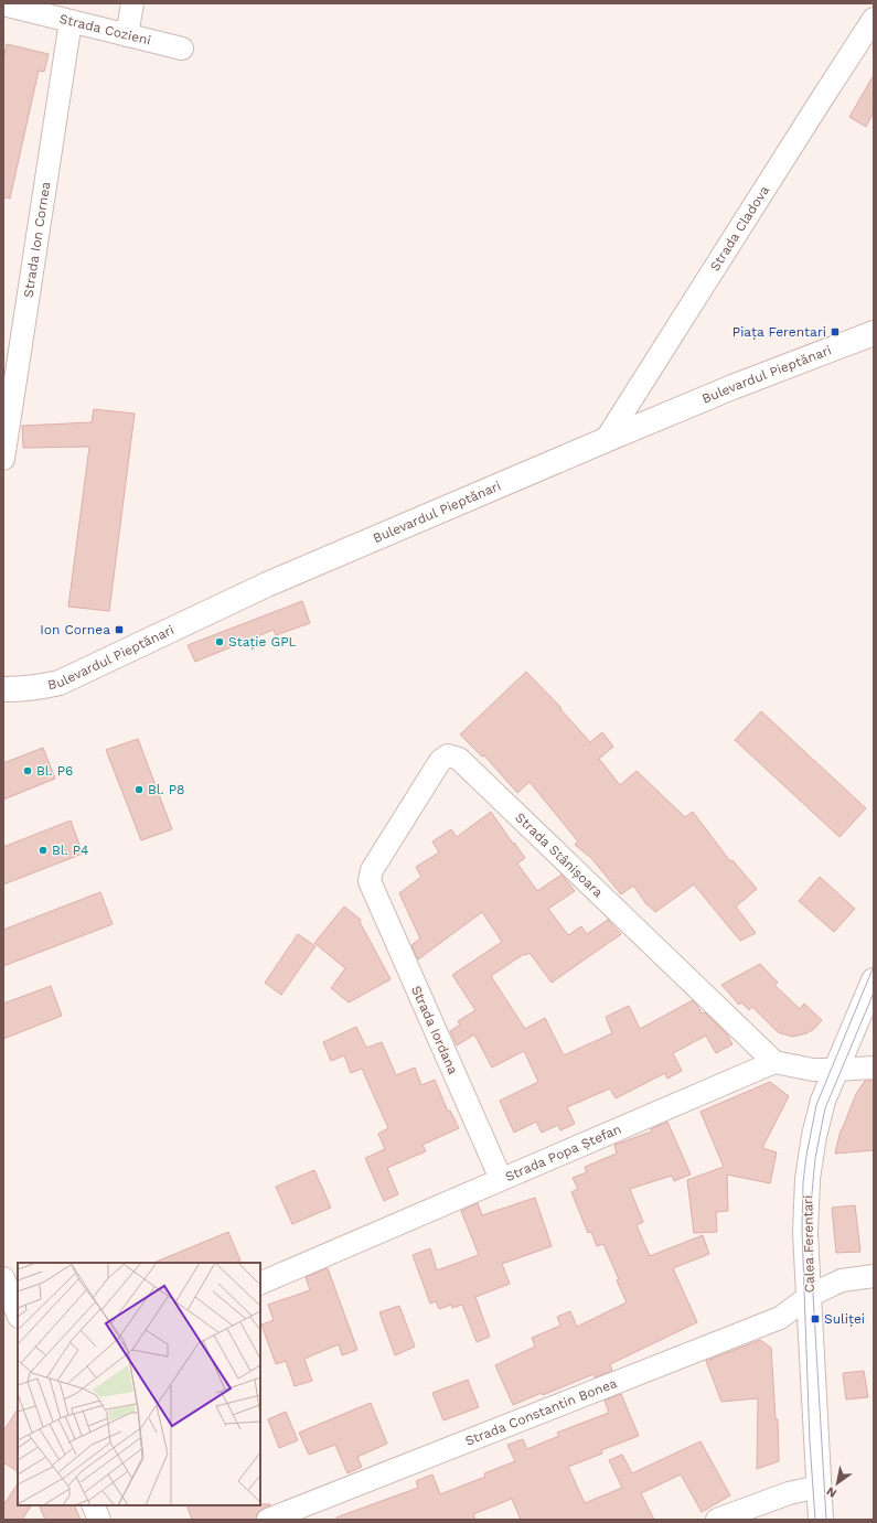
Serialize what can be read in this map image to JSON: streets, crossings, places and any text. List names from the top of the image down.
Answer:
{
  "streets": {
    "main road": ["Bulevardul Pieptănari", "Calea Ferentari"],
    "street": [
      "Strada Cozieni",
      "Strada Cladova",
      "Strada Ion Cornea",
      "Strada Stânișoara",
      "Strada Iordana",
      "Strada Popa Ștefan",
      "Strada Constantin Bonea"
    ]
  },
  "crossings": [
    ["Strada Cozieni", "Strada Ion Cornea"],
    ["Strada Cladova", "Bulevardul Pieptănari"],
    ["Strada Stânișoara", "Strada Iordana"],
    ["Strada Stânișoara", "Strada Popa Ștefan"],
    ["Strada Iordana", "Strada Popa Ștefan"],
    ["Calea Ferentari", "Strada Constantin Bonea"]
  ],
  "places": {
    "transit": ["Piața Ferentari", "Ion Cornea", "Suliței"],
    "other": [
      "Stație GPL",
      "Bl. P6",
      "Bl. P8",
      "Bl. P4"
    ]
  },
  "north": "bottom left"
}
